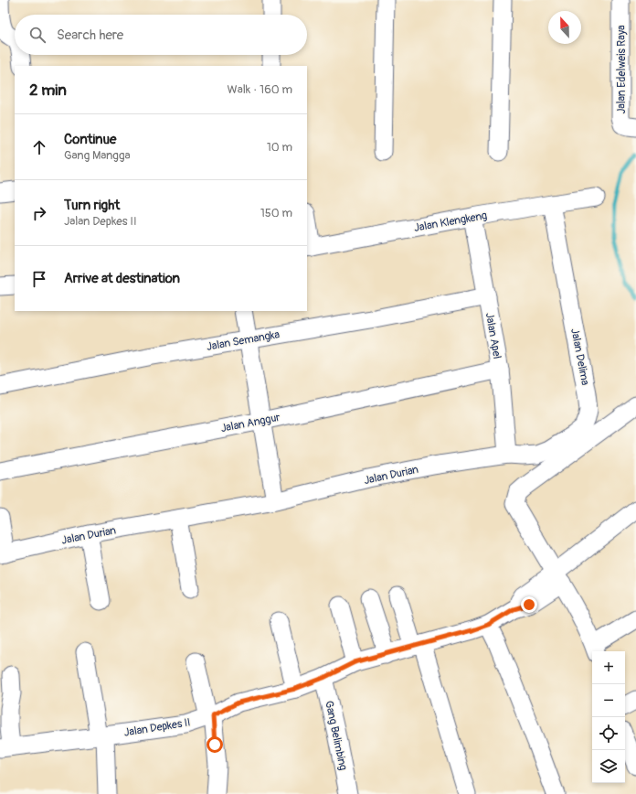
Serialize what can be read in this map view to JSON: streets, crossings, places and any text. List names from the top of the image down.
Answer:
{
  "streets": {
    "street": [
      "Jalan Edelweis Raya",
      "Jalan Klengkeng",
      "Jalan Apel",
      "Jalan Semangka",
      "Jalan Delima",
      "Jalan Anggur",
      "Jalan Durian",
      "Jalan Depkes II",
      "Gang Belimbing"
    ]
  },
  "crossings": [
    ["Jalan Klengkeng", "Jalan Apel"],
    ["Jalan Klengkeng", "Jalan Delima"],
    ["Jalan Apel", "Jalan Semangka"],
    ["Jalan Apel", "Jalan Delima"],
    ["Jalan Apel", "Jalan Anggur"],
    ["Jalan Apel", "Jalan Durian"],
    ["Jalan Delima", "Jalan Durian"],
    ["Jalan Depkes II", "Gang Belimbing"]
  ],
  "north": "top",
  "page": {
    "search": "Search here",
    "heading": ["2 min", "Walk · 160 m"],
    "list": [
      ["Continue", "Gang Mangga", "10 m"],
      ["Turn right", "Jalan Depkes II", "150 m"],
      "Arrive at destination"
    ],
    "map_buttons": ["+", "−"]
  }
}
